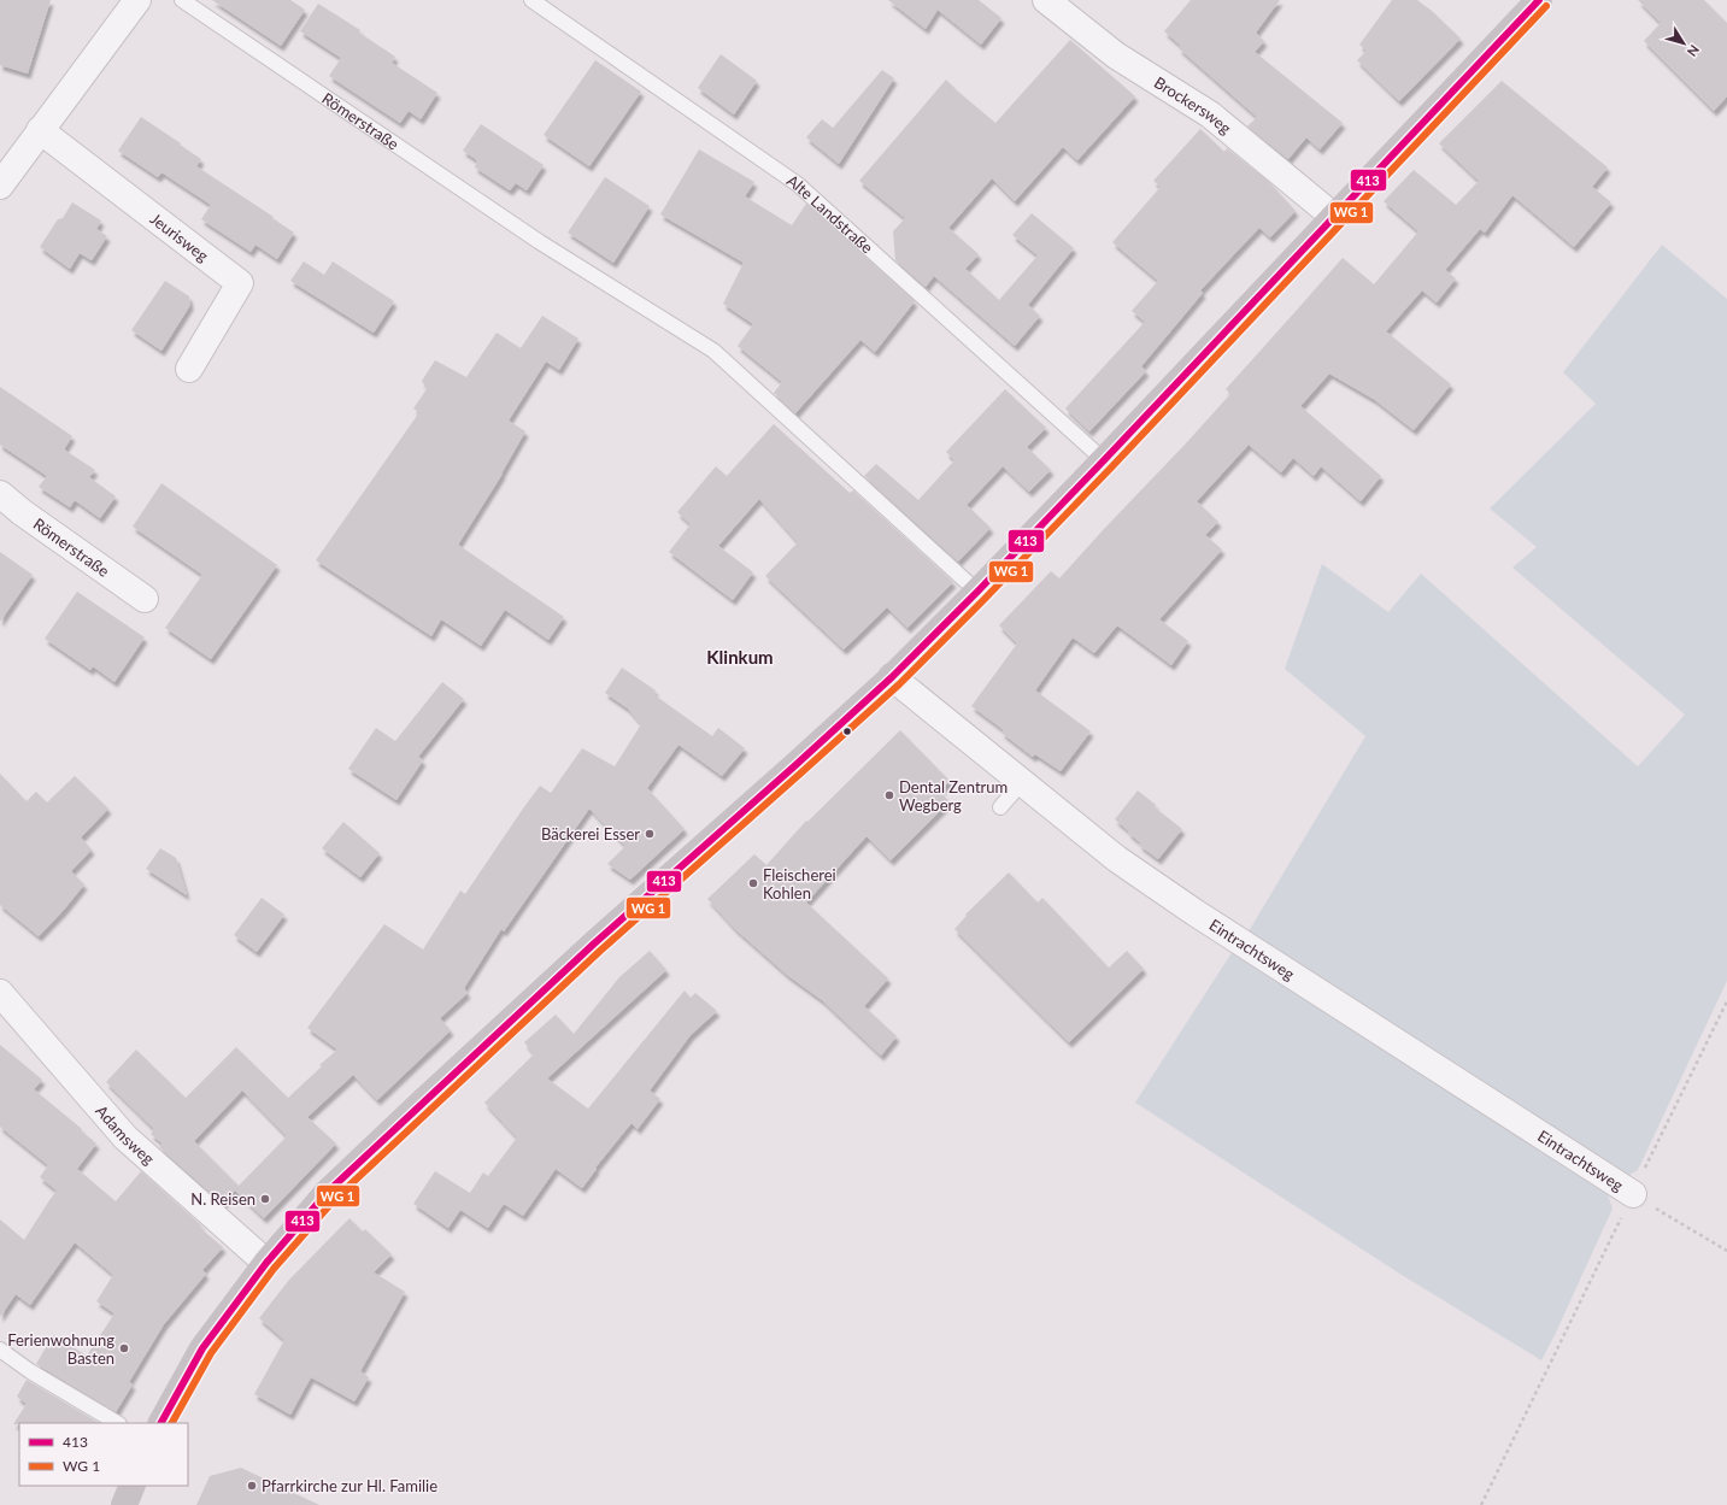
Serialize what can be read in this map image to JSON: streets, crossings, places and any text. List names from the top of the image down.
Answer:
{
  "streets": {
    "street": [
      "Brockersweg",
      "Römerstraße",
      "Jeurisweg",
      "Eintrachtsweg",
      "Adamsweg"
    ],
    "lane": ["Alte Landstraße"]
  },
  "districts": ["Klinkum"],
  "places": [
    "Dental Zentrum Wegberg",
    "Bäckerei Esser",
    "Fleischerei Kohlen",
    "N. Reisen",
    "Ferienwohnung Basten",
    "Pfarrkirche zur Hl. Familie"
  ],
  "lines": ["transit line 413"],
  "legend": ["413", "WG 1"],
  "north": "bottom right"
}
